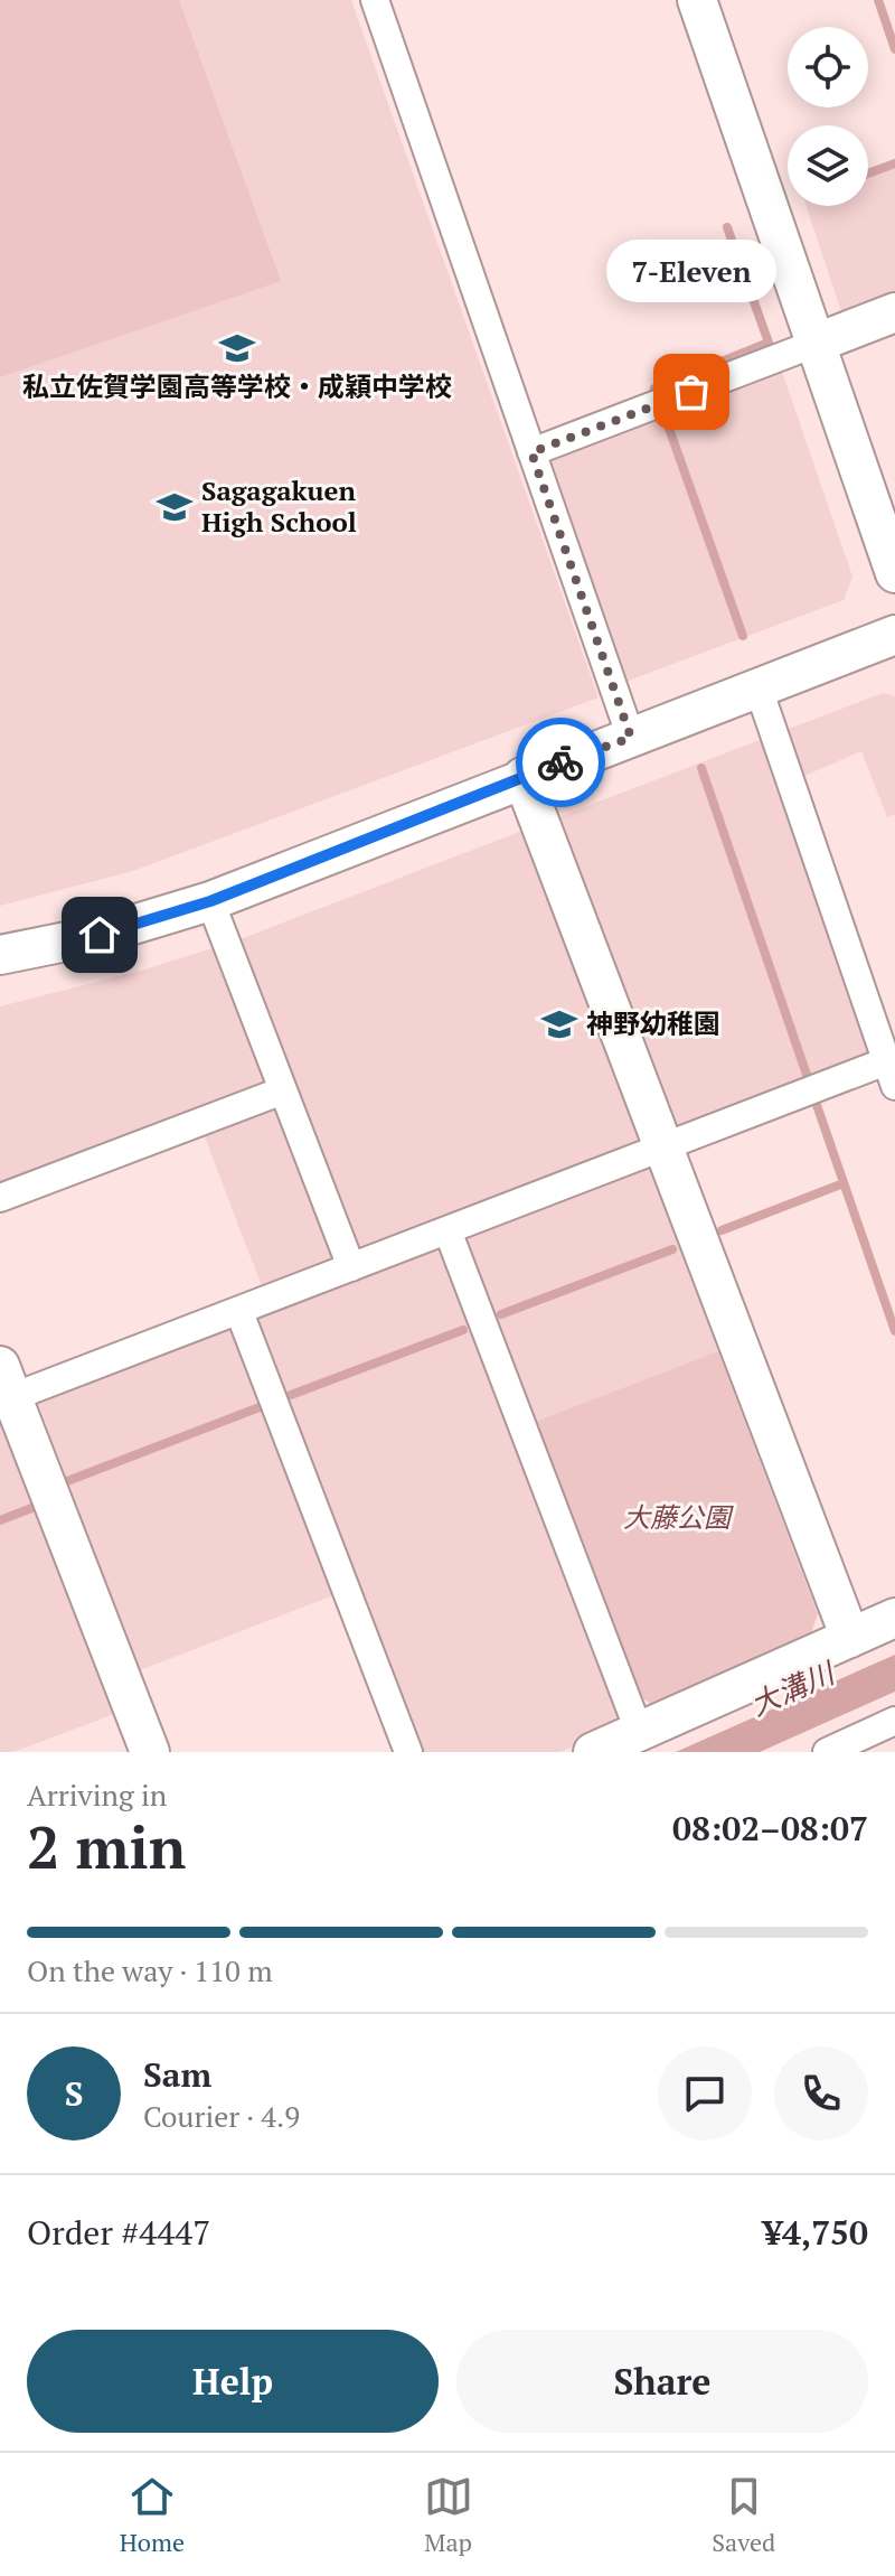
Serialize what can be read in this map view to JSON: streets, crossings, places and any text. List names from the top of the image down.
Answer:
{
  "water": ["大溝川"],
  "parks": ["大藤公園"],
  "places": {
    "school or university": ["私立佐賀学園高等学校・成穎中学校", "Sagagakuen High School", "神野幼稚園"],
    "other": ["7-Eleven"]
  },
  "page": {
    "bubble": "7-Eleven",
    "heading": ["2 min", "Arriving in", "08:02–08:07"],
    "panel": [
      "Sam",
      "Courier · 4.9",
      "Order #4447",
      "¥4,750"
    ],
    "bar": "On the way · 110 m",
    "round": "S",
    "buttons": ["Help", "Share"],
    "tabs": ["Home", "Map", "Saved"]
  }
}
